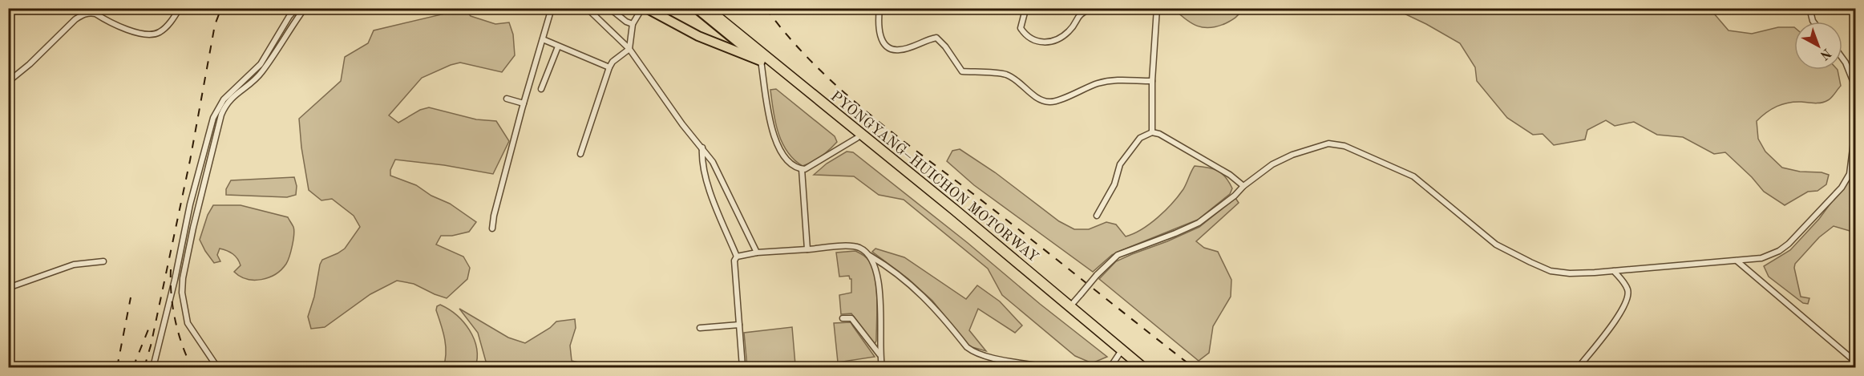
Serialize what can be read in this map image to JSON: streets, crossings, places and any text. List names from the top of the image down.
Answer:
{
  "streets": {
    "highway": ["PYONGYANG–HUICHON MOTORWAY"]
  },
  "north": "bottom right"
}
